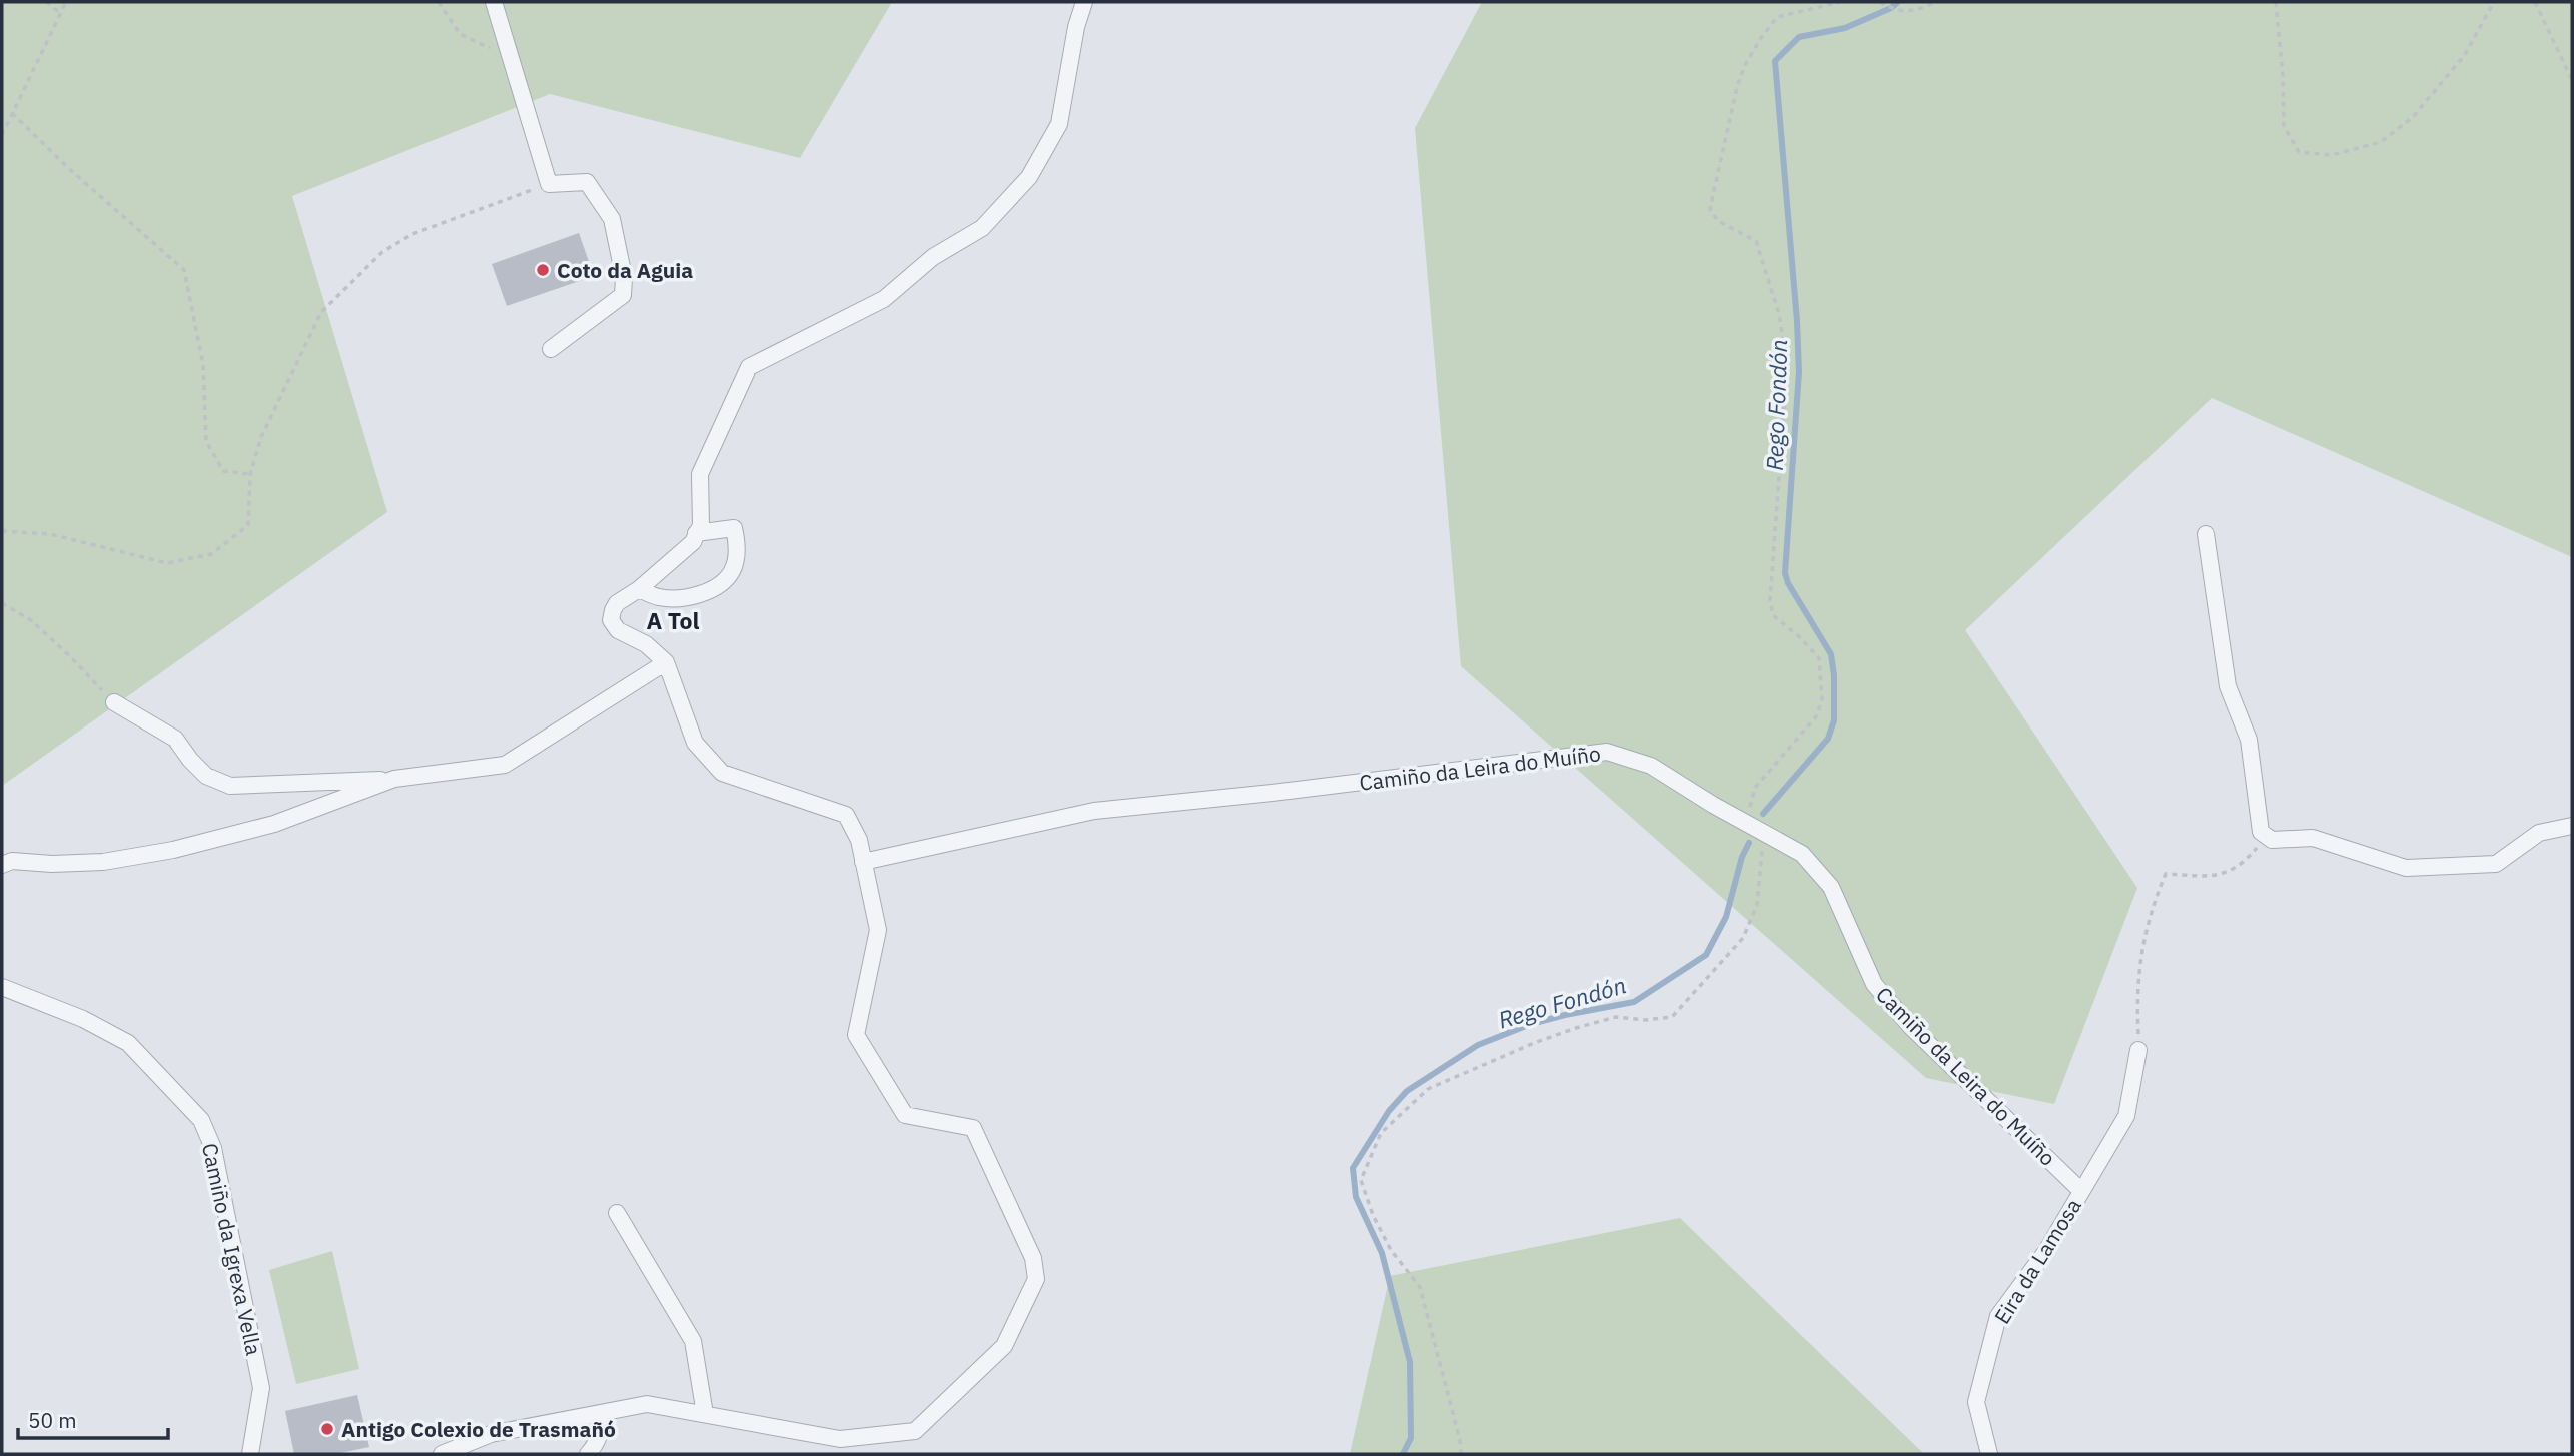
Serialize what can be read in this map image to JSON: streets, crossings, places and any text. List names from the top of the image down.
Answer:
{
  "streets": {
    "street": ["Camiño da Leira do Muíño", "Camiño da Igrexa Vella", "Eira da Lamosa"]
  },
  "crossings": [
    ["Camiño da Leira do Muíño", "Eira da Lamosa"]
  ],
  "districts": ["A Tol"],
  "water": ["Rego Fondón"],
  "places": ["Coto da Aguia", "Antigo Colexio de Trasmañó"],
  "scale_bar": "50 m"
}
